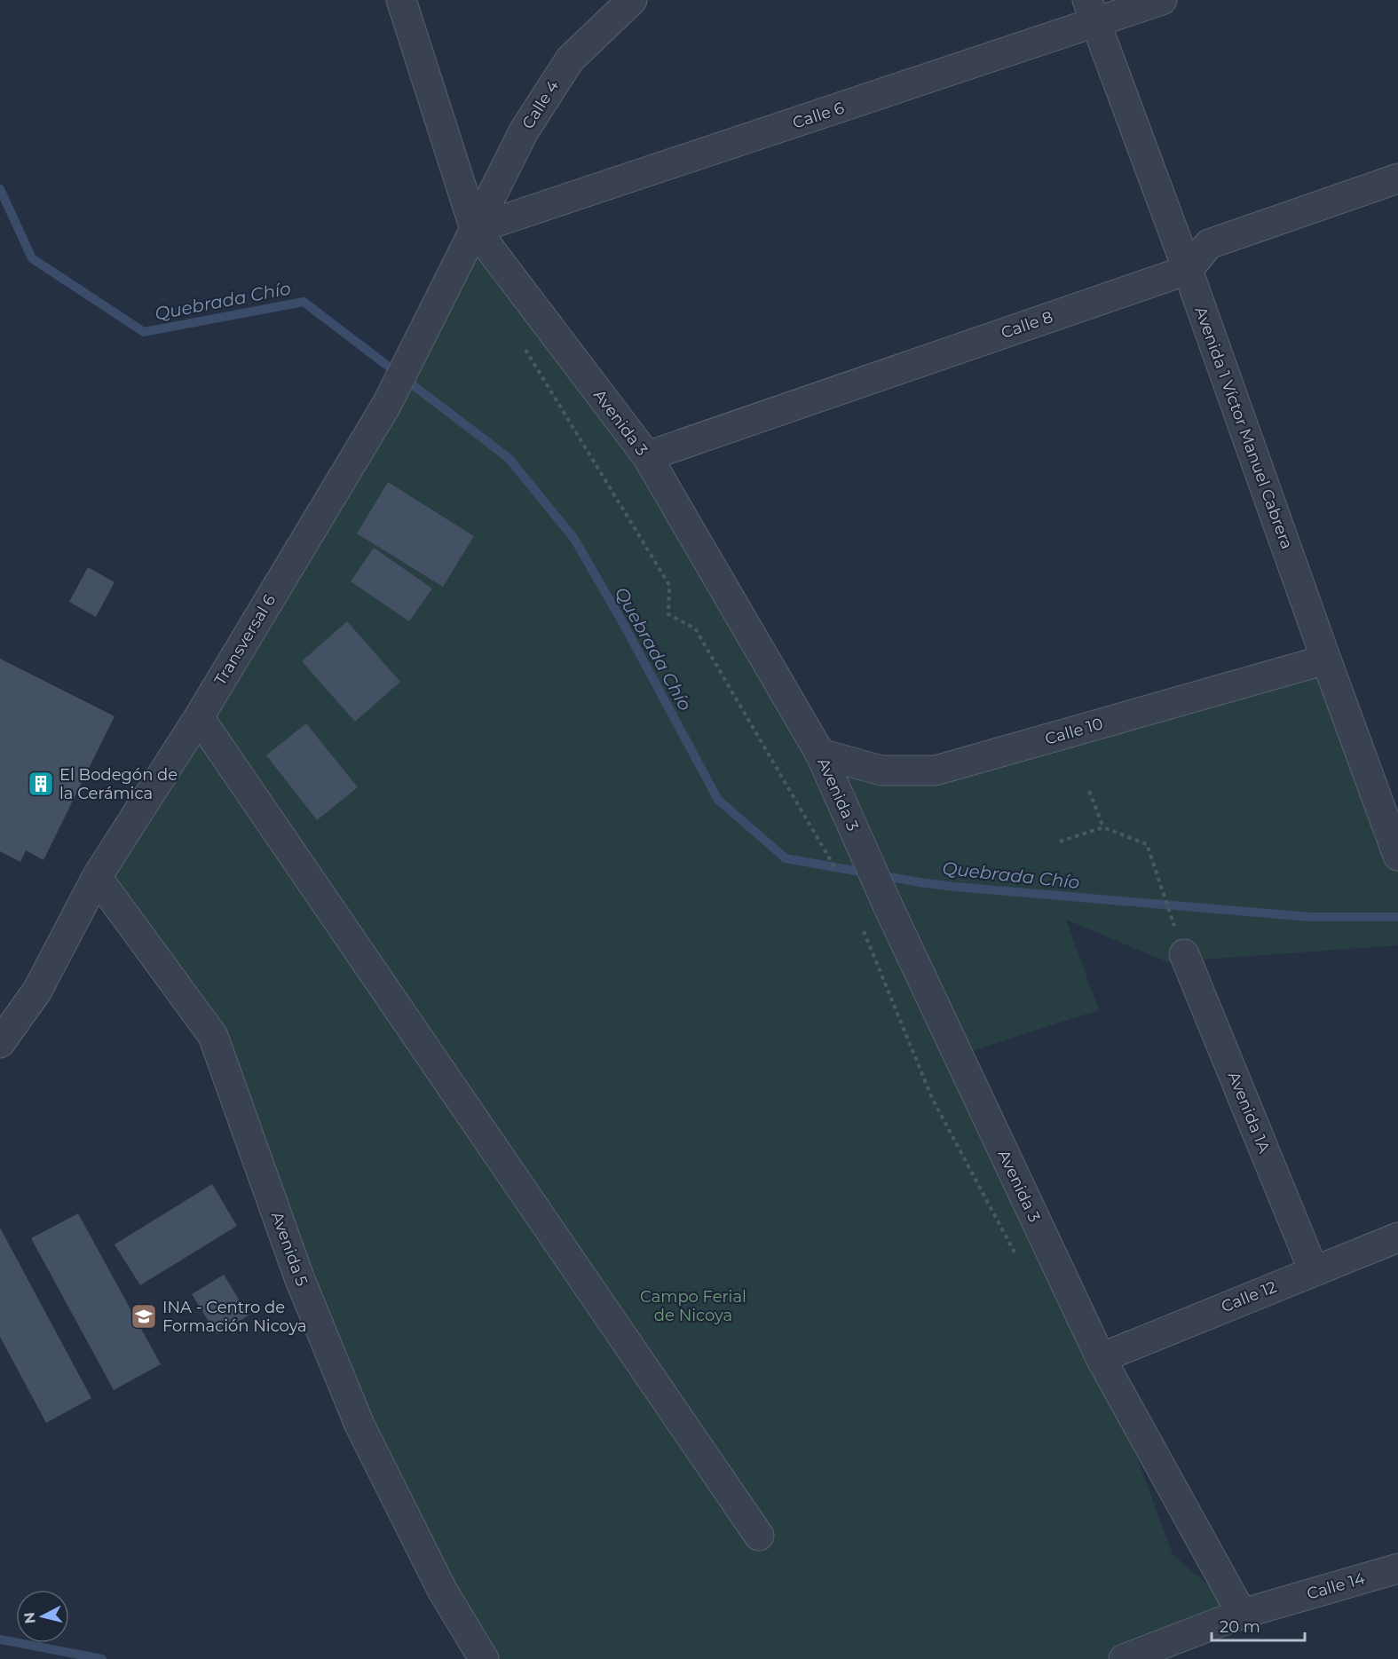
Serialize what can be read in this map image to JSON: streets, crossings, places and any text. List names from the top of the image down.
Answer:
{
  "streets": {
    "street": [
      "Calle 4",
      "Calle 6",
      "Calle 8",
      "Avenida 3",
      "Avenida 1 Víctor Manuel Cabrera",
      "Transversal 6",
      "Calle 10",
      "Avenida 1A",
      "Avenida 5",
      "Calle 12",
      "Calle 14"
    ]
  },
  "crossings": [
    ["Calle 4", "Calle 6"],
    ["Calle 4", "Avenida 3"],
    ["Calle 4", "Transversal 6"],
    ["Calle 6", "Avenida 3"],
    ["Calle 6", "Avenida 1 Víctor Manuel Cabrera"],
    ["Calle 6", "Transversal 6"],
    ["Calle 8", "Avenida 3"],
    ["Calle 8", "Avenida 1 Víctor Manuel Cabrera"],
    ["Avenida 3", "Transversal 6"],
    ["Avenida 3", "Calle 10"],
    ["Avenida 3", "Calle 12"],
    ["Avenida 3", "Calle 14"],
    ["Avenida 1 Víctor Manuel Cabrera", "Calle 10"],
    ["Transversal 6", "Avenida 5"],
    ["Avenida 1A", "Calle 12"]
  ],
  "water": ["Quebrada Chío"],
  "parks": ["Campo Ferial de Nicoya"],
  "places": {
    "building": ["El Bodegón de la Cerámica"],
    "school or university": ["INA - Centro de Formación Nicoya"]
  },
  "scale_bar": "20 m",
  "north": "left"
}
